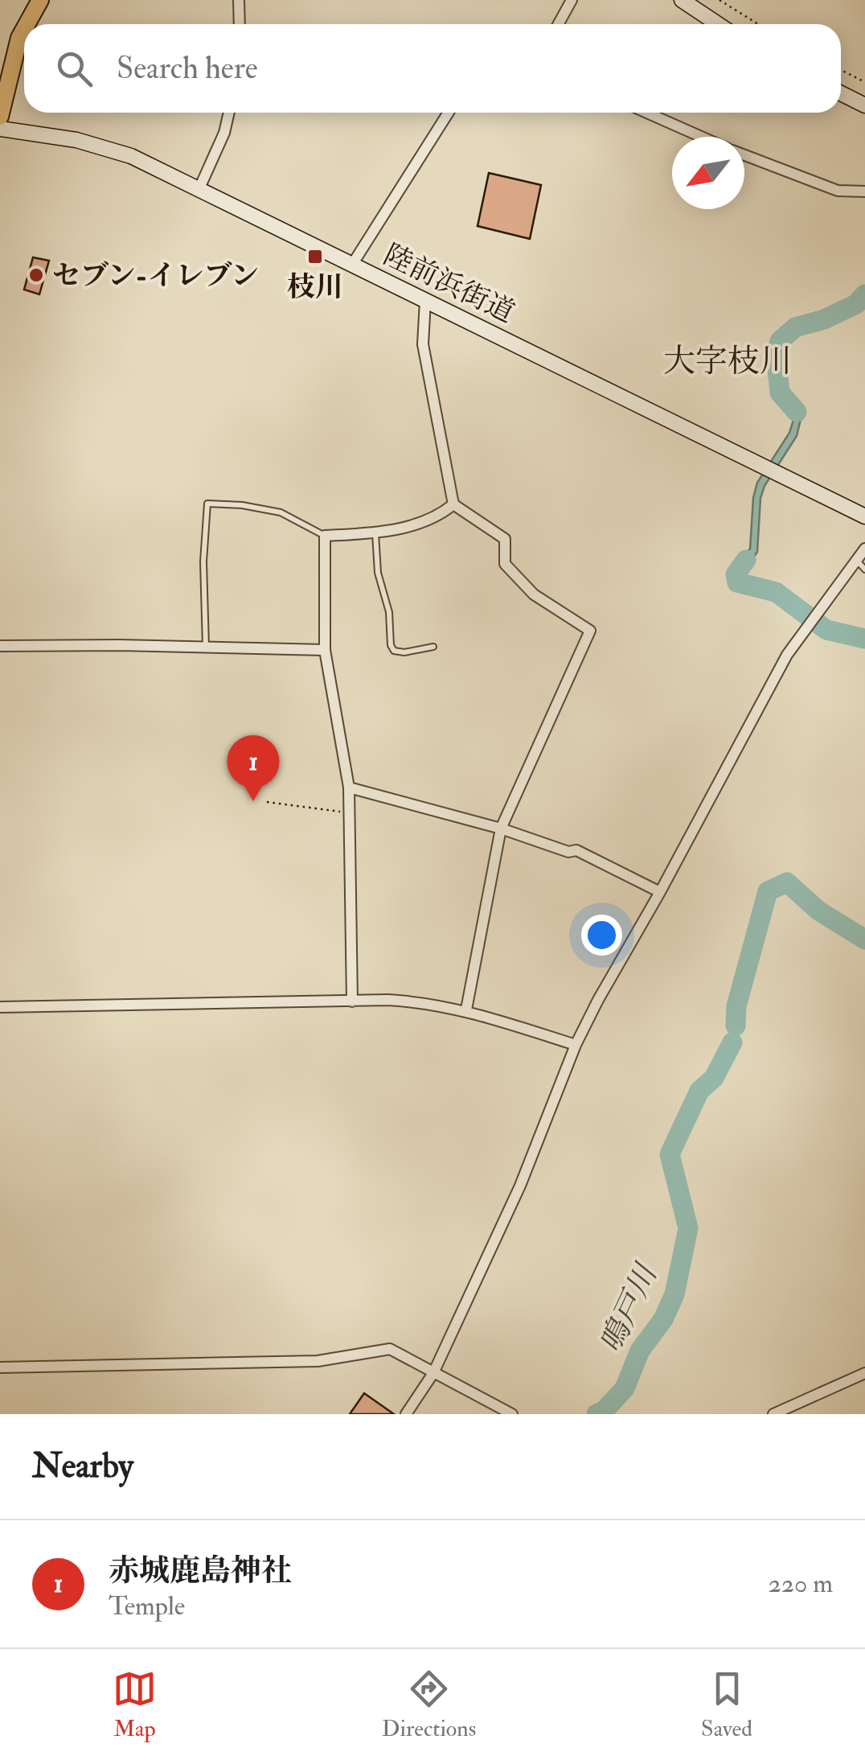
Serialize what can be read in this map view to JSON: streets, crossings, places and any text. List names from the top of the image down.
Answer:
{
  "streets": {
    "main road": ["陸前浜街道"]
  },
  "districts": ["大字枝川"],
  "water": ["鳴戸川"],
  "places": {
    "transit": ["枝川"],
    "other": ["セブン-イレブン"]
  },
  "north": "bottom left",
  "page": {
    "search": "Search here",
    "pins": "1",
    "heading": "Nearby",
    "list": [
      {
        "mark": "1",
        "name": "赤城鹿島神社",
        "note": "Temple",
        "value": "220 m"
      }
    ],
    "nav": ["Map", "Directions", "Saved"]
  }
}
